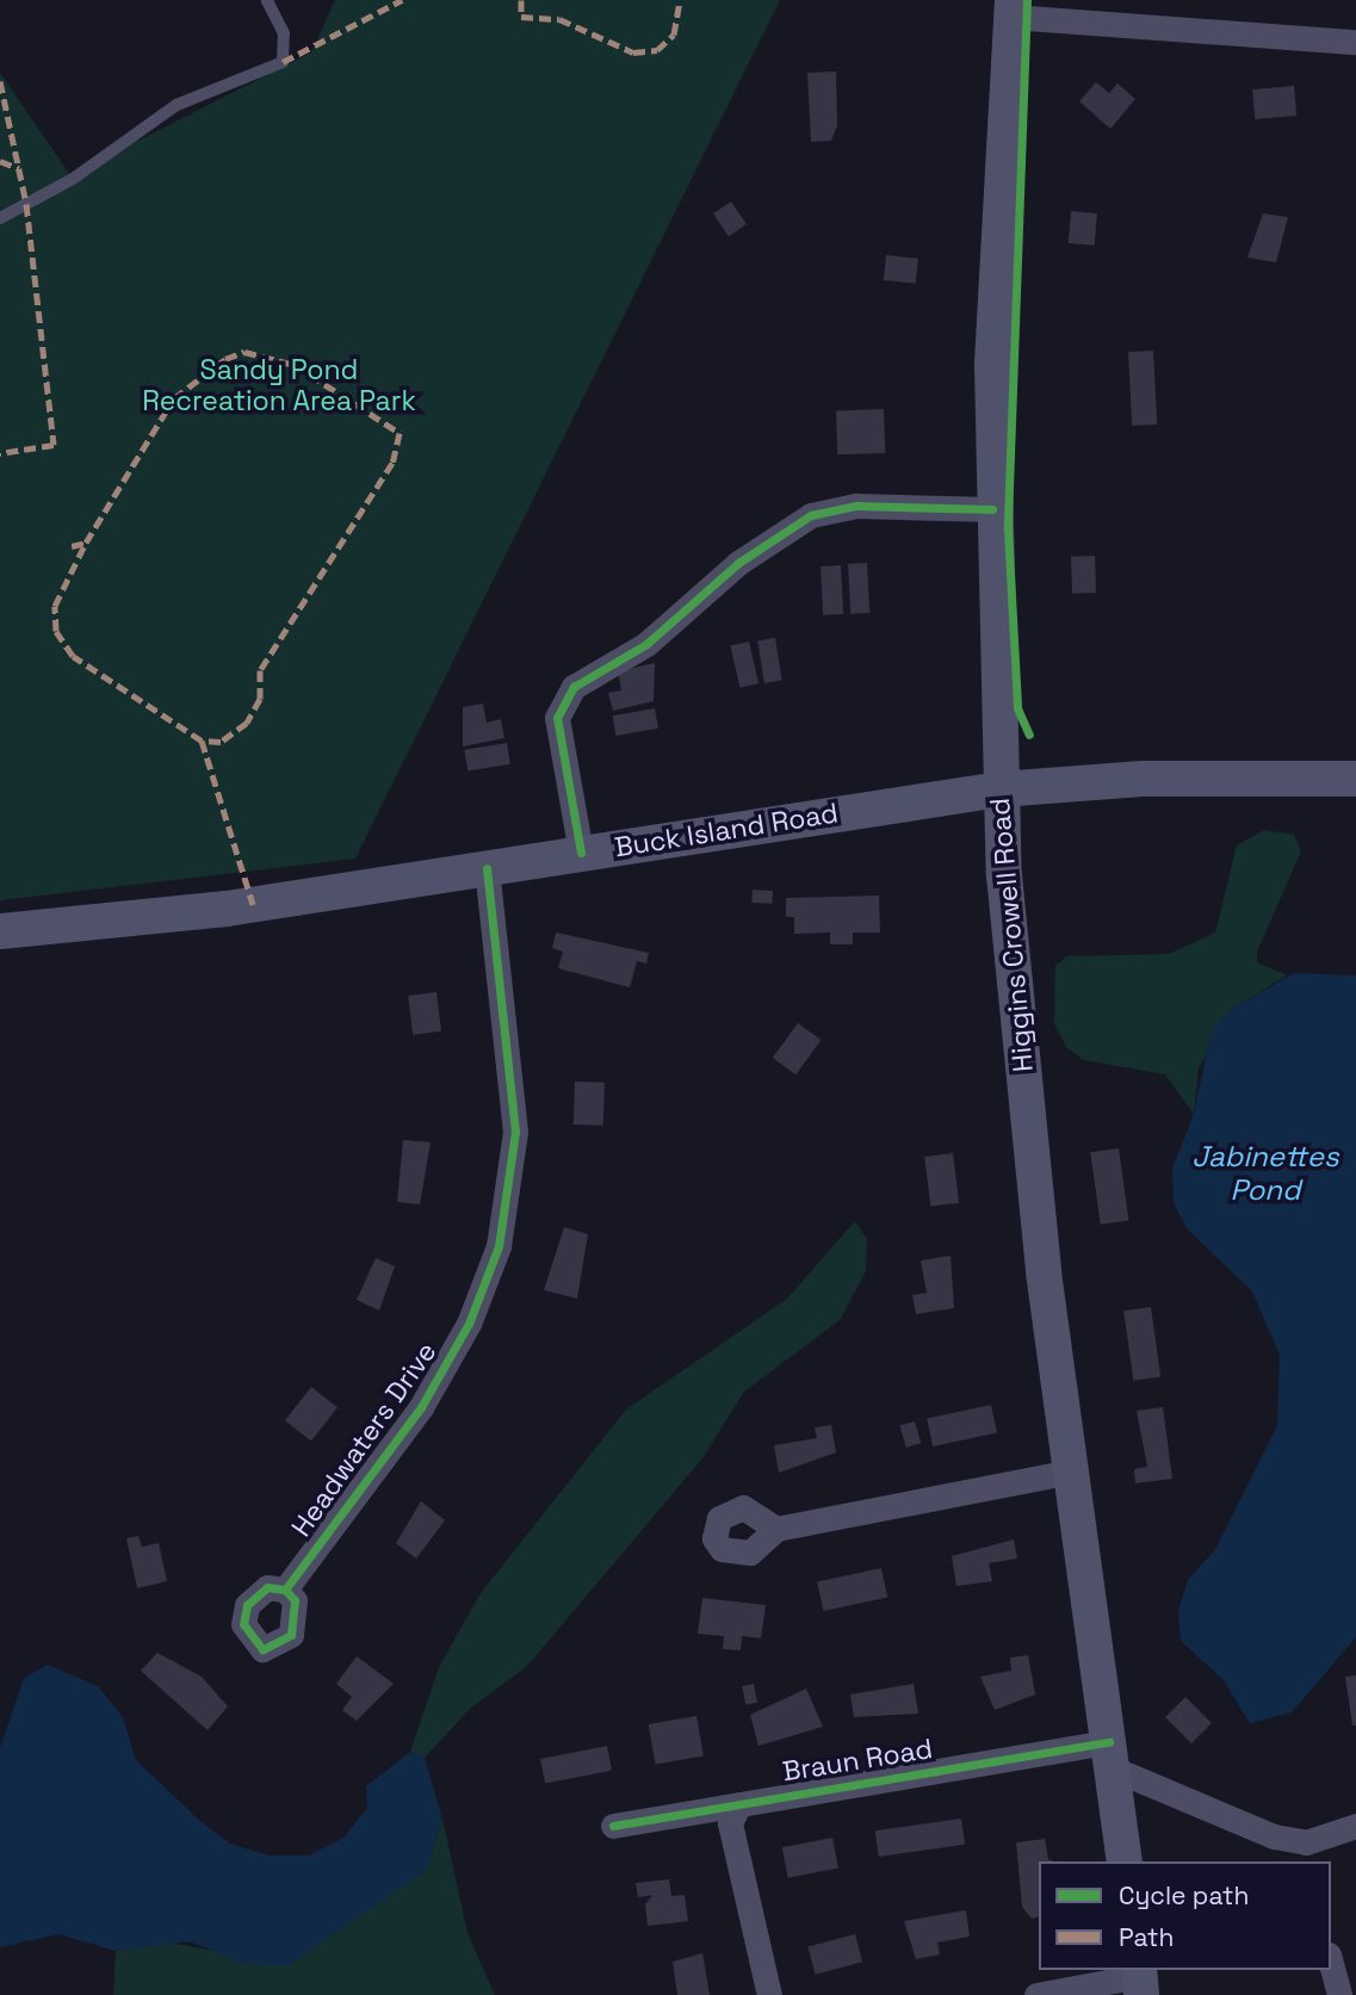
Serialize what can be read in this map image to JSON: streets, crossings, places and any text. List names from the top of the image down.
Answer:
{
  "streets": {
    "main road": ["Buck Island Road", "Higgins Crowell Road"],
    "street": ["Headwaters Drive", "Braun Road"]
  },
  "crossings": [
    ["Buck Island Road", "Higgins Crowell Road"],
    ["Buck Island Road", "Headwaters Drive"],
    ["Higgins Crowell Road", "Braun Road"]
  ],
  "water": ["Jabinettes Pond"],
  "parks": ["Sandy Pond Recreation Area Park"],
  "legend": ["Cycle path", "Path"]
}
